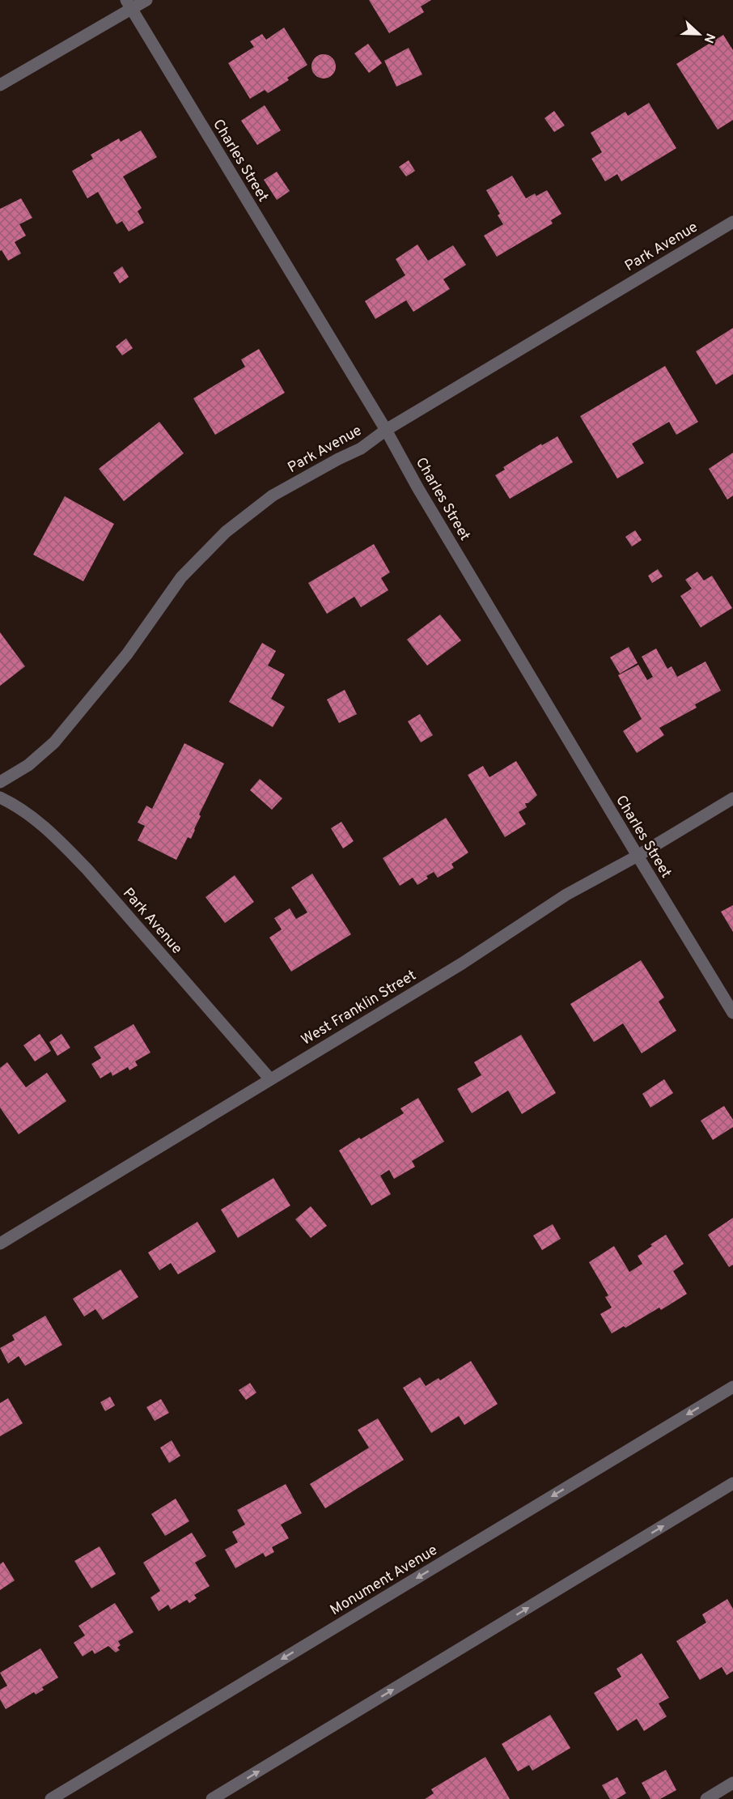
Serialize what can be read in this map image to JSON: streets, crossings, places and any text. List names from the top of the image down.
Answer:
{
  "streets": {
    "street": [
      "Charles Street",
      "Park Avenue",
      "West Franklin Street",
      "Monument Avenue"
    ]
  },
  "crossings": [
    ["Charles Street", "Park Avenue"],
    ["Charles Street", "West Franklin Street"],
    ["Park Avenue", "West Franklin Street"]
  ],
  "north": "right"
}
